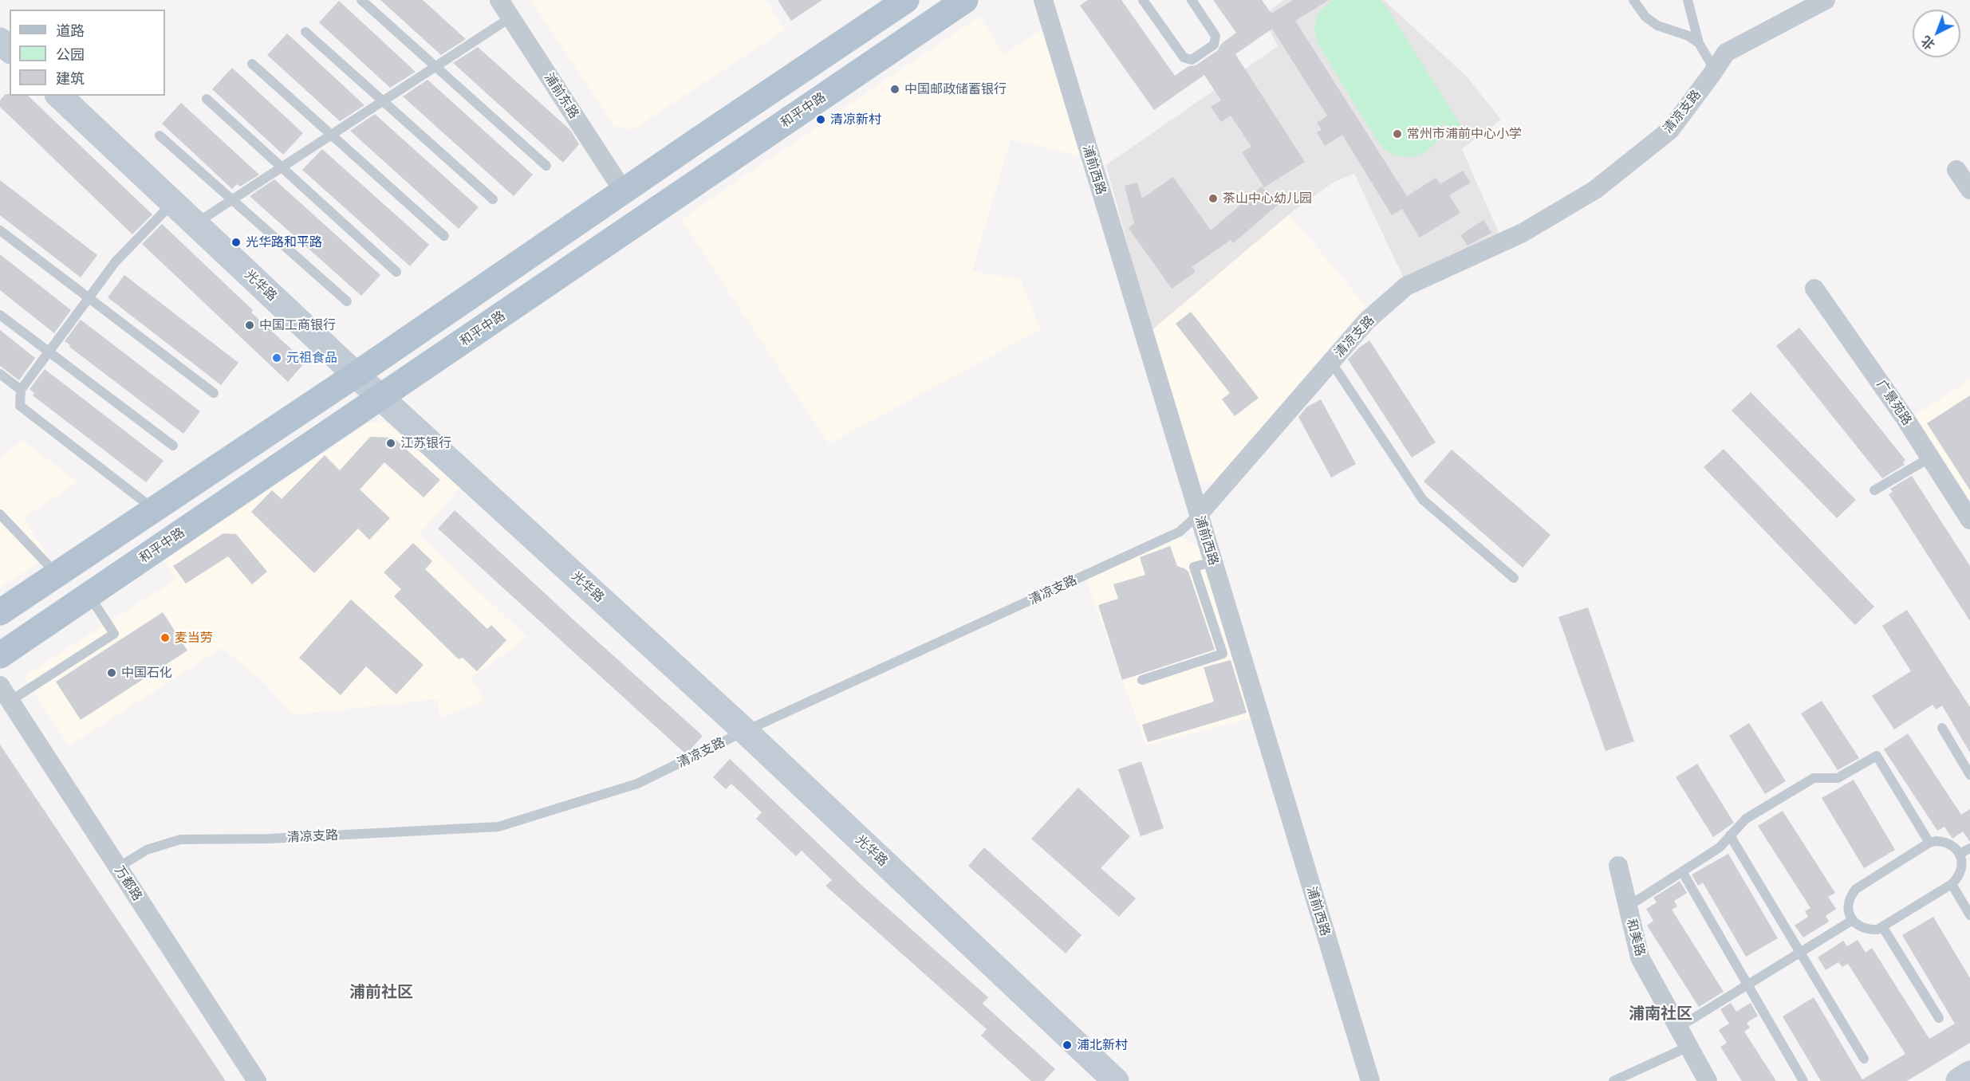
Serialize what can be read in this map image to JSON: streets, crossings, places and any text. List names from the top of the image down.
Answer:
{
  "streets": {
    "main road": ["和平中路", "光华路"],
    "street": [
      "浦前东路",
      "清凉支路",
      "浦前西路",
      "广景苑路",
      "万都路",
      "和美路"
    ]
  },
  "crossings": [
    ["和平中路", "光华路"],
    ["清凉支路", "浦前西路"],
    ["清凉支路", "光华路"],
    ["清凉支路", "万都路"]
  ],
  "districts": ["浦前社区", "浦南社区"],
  "places": [
    "中国邮政储蓄银行",
    "清凉新村",
    "常州市浦前中心小学",
    "茶山中心幼儿园",
    "光华路和平路",
    "中国工商银行",
    "元祖食品",
    "江苏银行",
    "麦当劳",
    "中国石化",
    "浦北新村"
  ],
  "legend": ["道路", "公园", "建筑"],
  "north": "bottom left"
}
